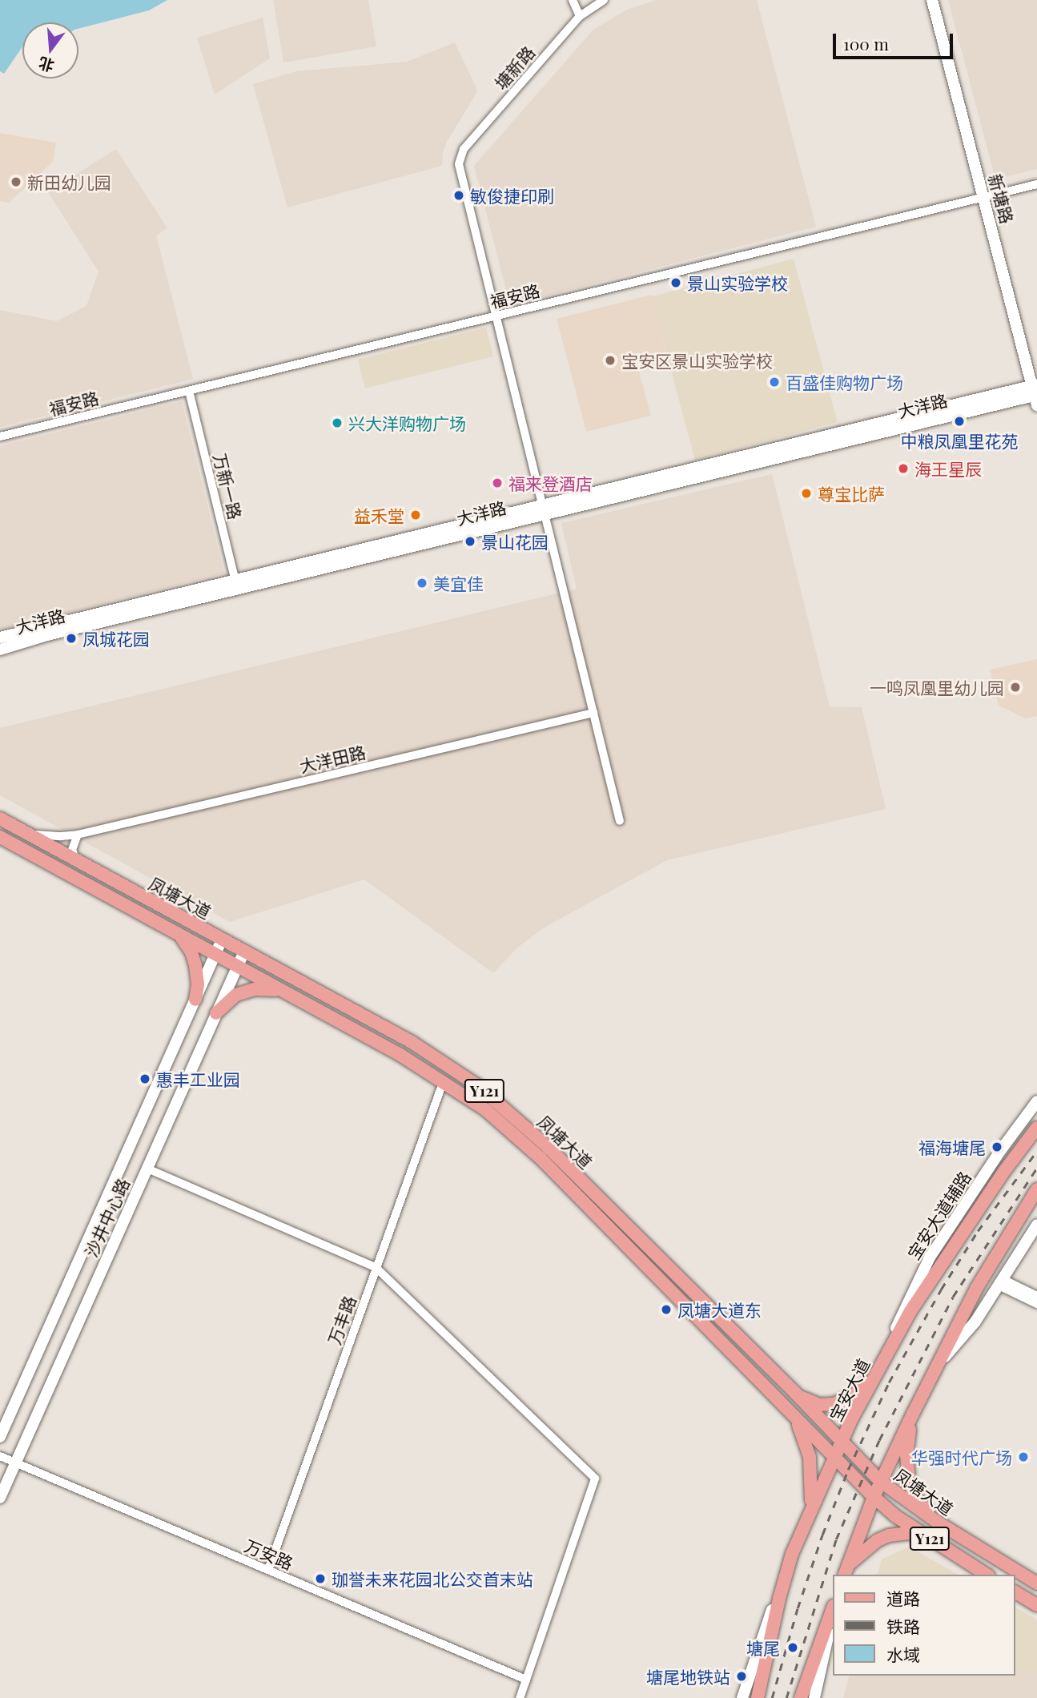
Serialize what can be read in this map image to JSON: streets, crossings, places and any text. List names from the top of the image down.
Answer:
{
  "streets": {
    "main road": ["凤塘大道", "Y121", "宝安大道"],
    "street": [
      "塘新路",
      "新塘路",
      "福安路",
      "大洋路",
      "万新一路",
      "大洋田路",
      "宝安大道辅路",
      "沙井中心路",
      "万丰路",
      "万安路"
    ]
  },
  "crossings": [
    ["塘新路", "福安路"],
    ["新塘路", "福安路"],
    ["新塘路", "大洋路"],
    ["福安路", "万新一路"],
    ["大洋路", "万新一路"],
    ["大洋田路", "凤塘大道"],
    ["凤塘大道", "沙井中心路"],
    ["凤塘大道", "万丰路"],
    ["凤塘大道", "宝安大道"],
    ["宝安大道辅路", "宝安大道"],
    ["沙井中心路", "万安路"],
    ["万丰路", "万安路"]
  ],
  "places": [
    "新田幼儿园",
    "敏俊捷印刷",
    "景山实验学校",
    "宝安区景山实验学校",
    "百盛佳购物广场",
    "中粮凤凰里花苑",
    "兴大洋购物广场",
    "海王星辰",
    "福来登酒店",
    "尊宝比萨",
    "益禾堂",
    "景山花园",
    "美宜佳",
    "凤城花园",
    "一鸣凤凰里幼儿园",
    "惠丰工业园",
    "福海塘尾",
    "凤塘大道东",
    "华强时代广场",
    "珈誉未来花园北公交首末站",
    "塘尾",
    "塘尾地铁站"
  ],
  "legend": ["道路", "铁路", "水域"],
  "scale_bar": "100 m",
  "north": "bottom"
}
